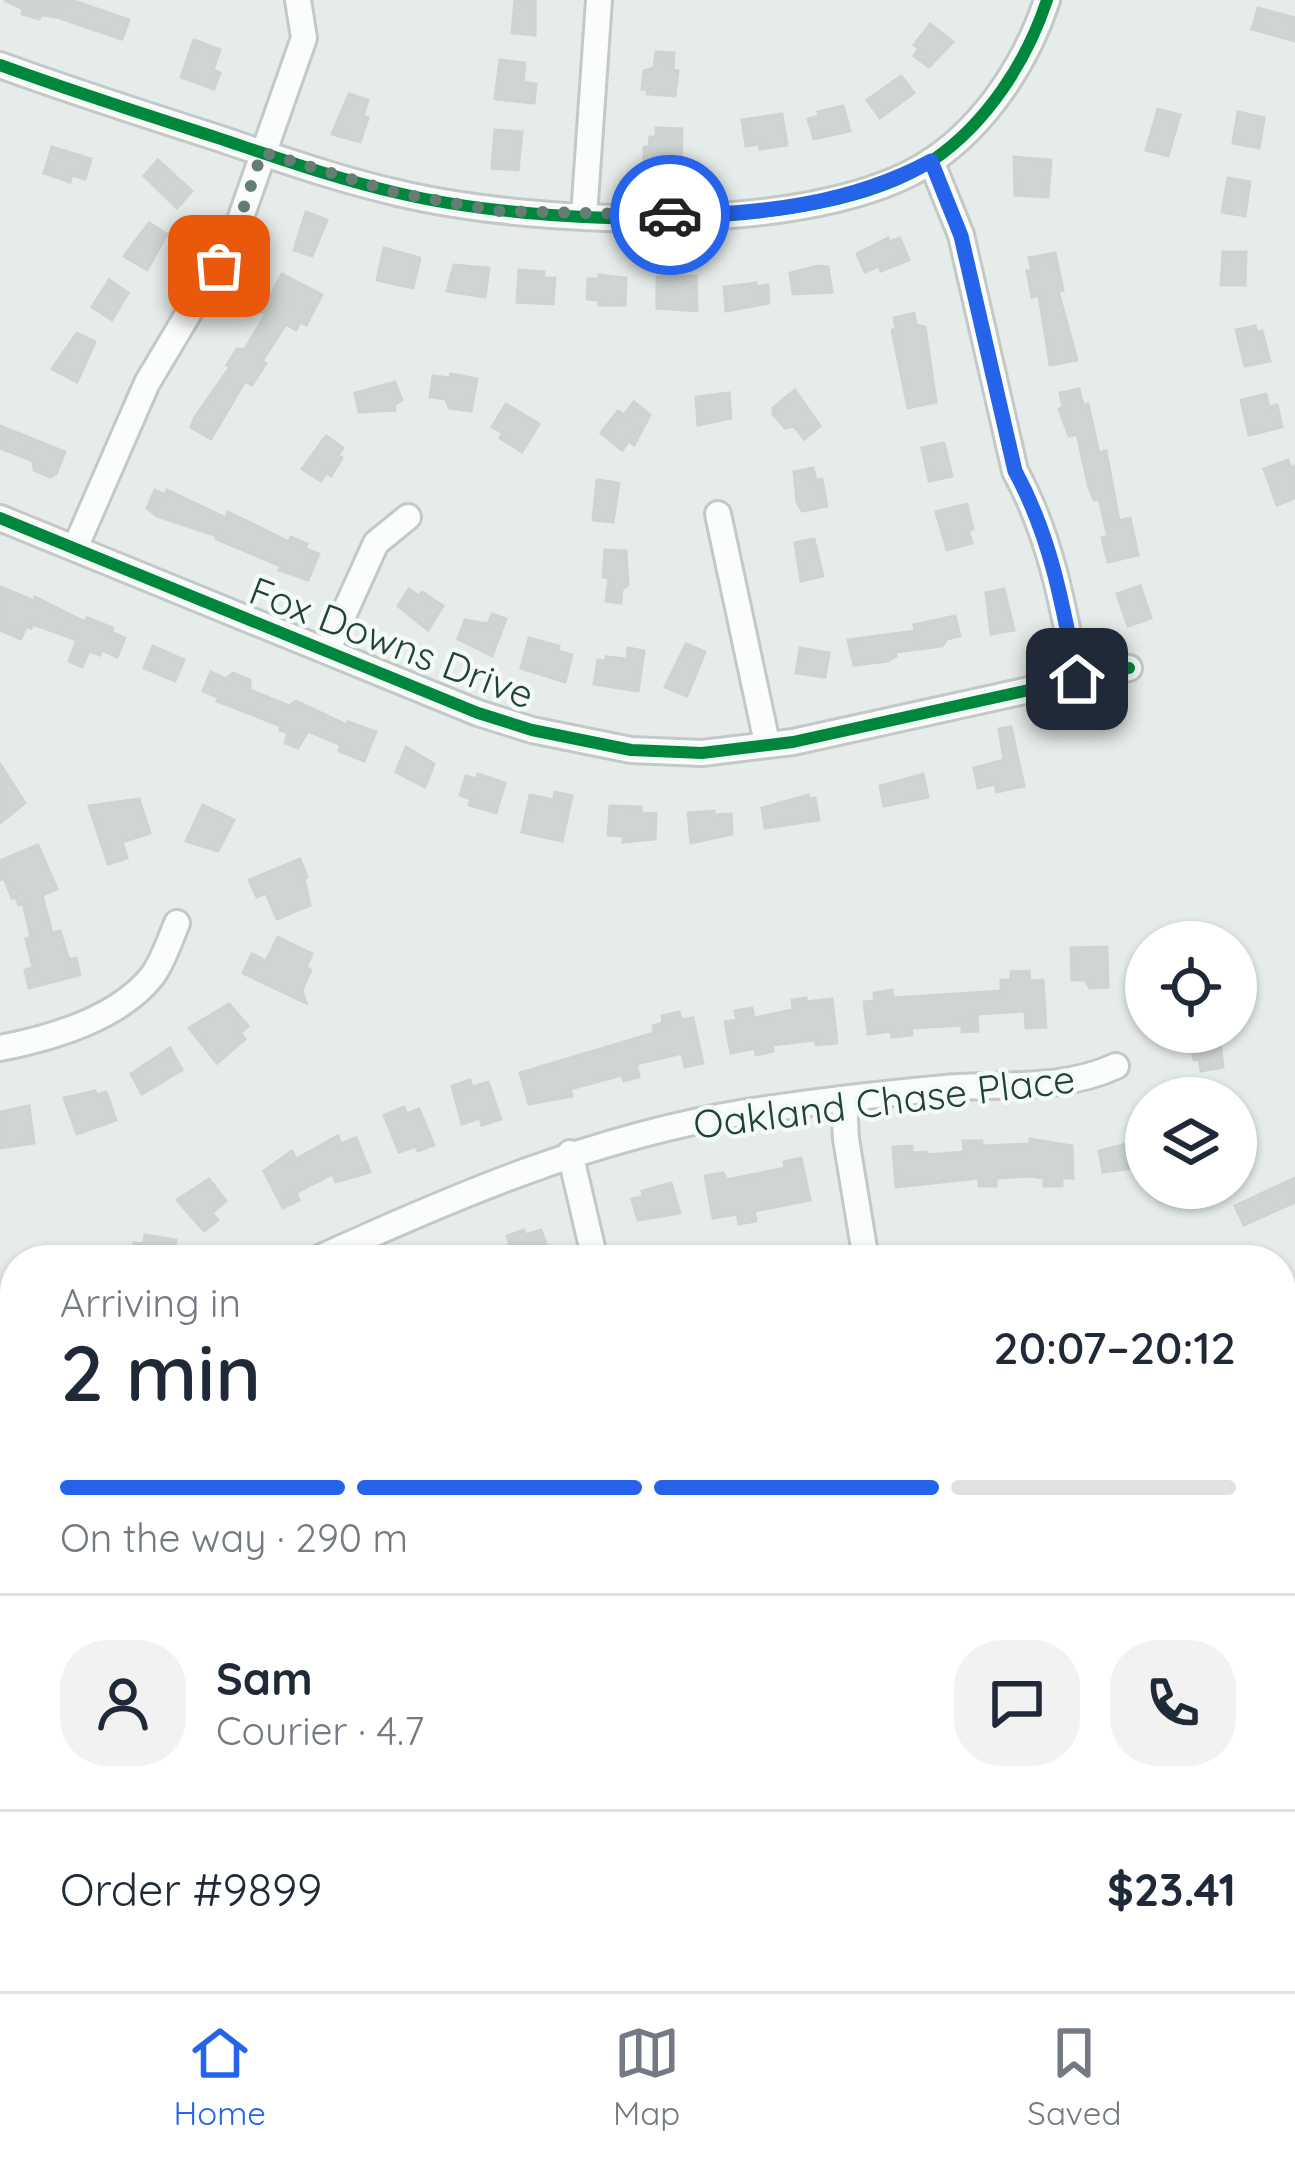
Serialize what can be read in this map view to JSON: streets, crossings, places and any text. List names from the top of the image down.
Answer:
{
  "streets": {
    "street": ["Fox Downs Drive", "Oakland Chase Place"]
  },
  "page": {
    "heading": ["2 min", "Arriving in", "20:07–20:12"],
    "panel": [
      "Sam",
      "Courier · 4.7",
      "Order #9899",
      "$23.41"
    ],
    "bar": "On the way · 290 m",
    "tabs": ["Home", "Map", "Saved"]
  }
}
